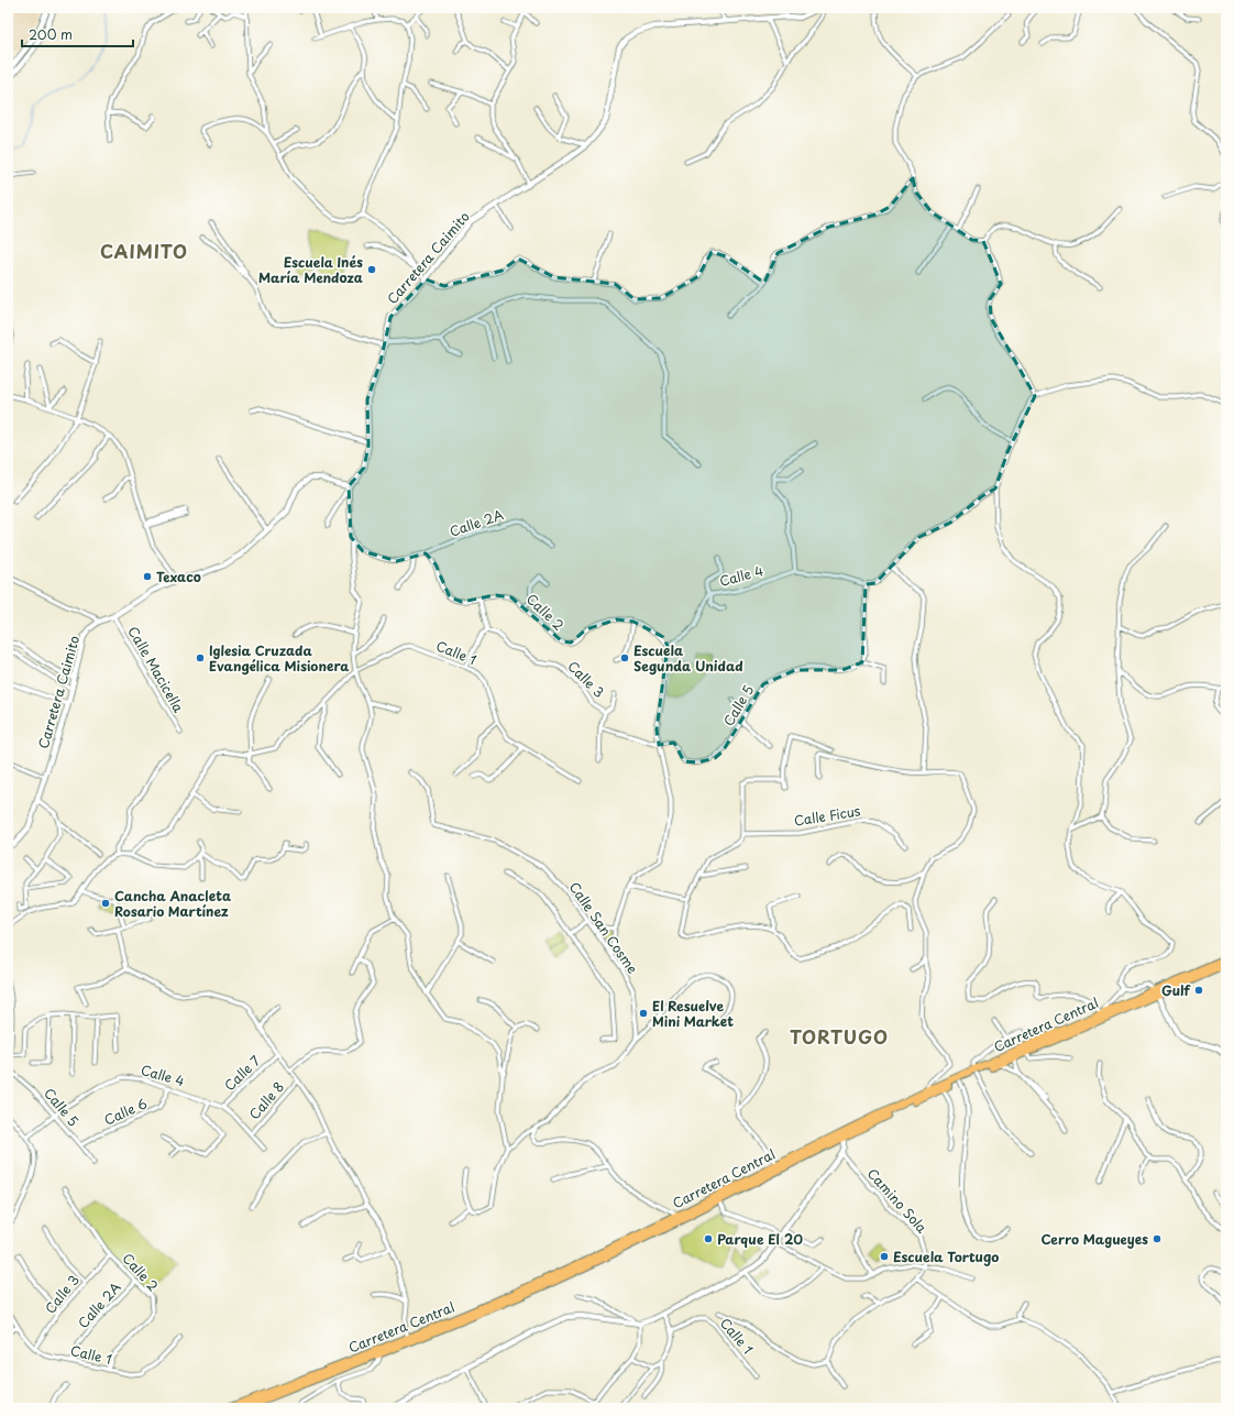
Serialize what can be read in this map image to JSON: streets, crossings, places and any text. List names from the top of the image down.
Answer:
{
  "streets": {
    "highway": ["Carretera Central"],
    "street": [
      "Carretera Caimito",
      "Calle 2A",
      "Calle 4",
      "Calle 2",
      "Calle 1",
      "Calle Macicella",
      "Calle 3",
      "Calle 5",
      "Calle Ficus",
      "Calle San Cosme",
      "Calle 7",
      "Calle 8",
      "Calle 6",
      "Camino Sola"
    ]
  },
  "crossings": [
    ["Carretera Caimito", "Calle Macicella"],
    ["Calle 2A", "Calle 2"],
    ["Calle 4", "Calle 2"],
    ["Calle 4", "Calle 5"],
    ["Calle 4", "Calle 7"],
    ["Calle 4", "Calle 8"],
    ["Calle 4", "Calle 6"],
    ["Calle 2", "Calle 1"],
    ["Calle 2", "Calle 3"],
    ["Calle 1", "Calle 3"],
    ["Calle 3", "Calle 5"],
    ["Calle 5", "Calle 6"]
  ],
  "districts": ["CAIMITO", "TORTUGO"],
  "places": [
    "Escuela Inés María Mendoza",
    "Texaco",
    "Iglesia Cruzada Evangélica Misionera",
    "Escuela Segunda Unidad",
    "Cancha Anacleta Rosario Martínez",
    "Gulf",
    "El Resuelve Mini Market",
    "Parque El 20",
    "Cerro Magueyes",
    "Escuela Tortugo"
  ],
  "scale_bar": "200 m"
}
